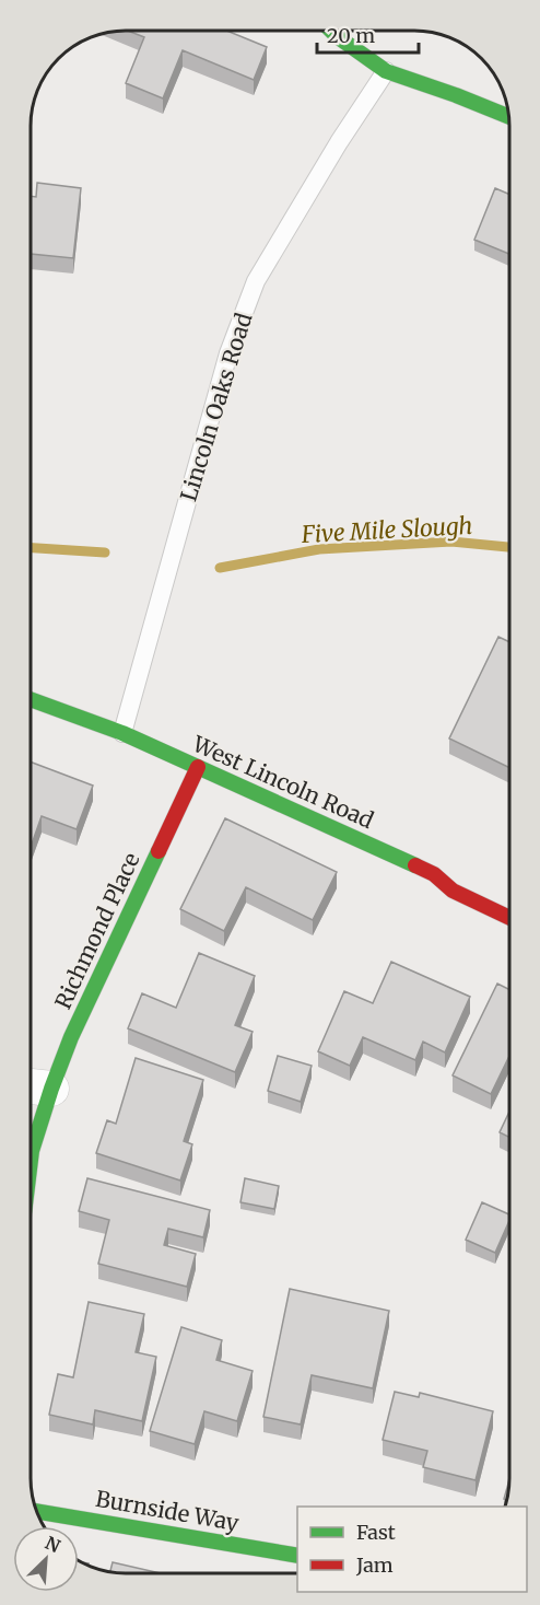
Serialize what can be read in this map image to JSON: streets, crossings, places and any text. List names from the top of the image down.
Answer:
{
  "streets": {
    "street": ["West Lincoln Road", "Richmond Place", "Burnside Way"],
    "lane": ["Lincoln Oaks Road"]
  },
  "crossings": [
    ["Lincoln Oaks Road", "West Lincoln Road"],
    ["West Lincoln Road", "Richmond Place"]
  ],
  "water": ["Five Mile Slough"],
  "legend": ["Fast", "Jam"],
  "scale_bar": "20 m",
  "north": "top right"
}
